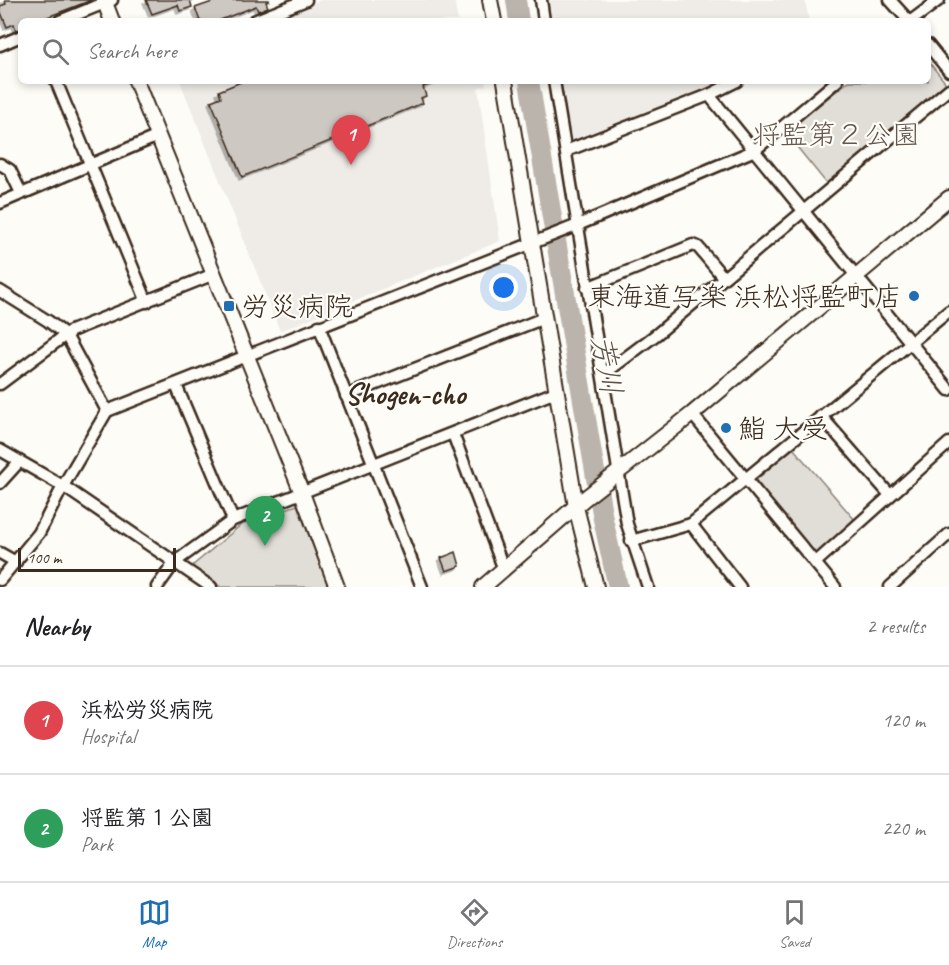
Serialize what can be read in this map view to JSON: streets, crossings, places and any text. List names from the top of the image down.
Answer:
{
  "districts": ["Shogen-cho"],
  "water": ["芳川"],
  "parks": ["将監第２公園"],
  "places": {
    "other": ["東海道写楽 浜松将監町店", "鮨 大受"],
    "transit": ["労災病院"]
  },
  "scale_bar": "100 m",
  "page": {
    "search": "Search here",
    "pins": ["1", "2"],
    "scale": "100 m",
    "heading": ["Nearby", "2 results"],
    "list": [
      {
        "mark": "1",
        "name": "浜松労災病院",
        "note": "Hospital",
        "value": "120 m"
      },
      {
        "mark": "2",
        "name": "将監第１公園",
        "note": "Park",
        "value": "220 m"
      }
    ],
    "nav": ["Map", "Directions", "Saved"]
  }
}
